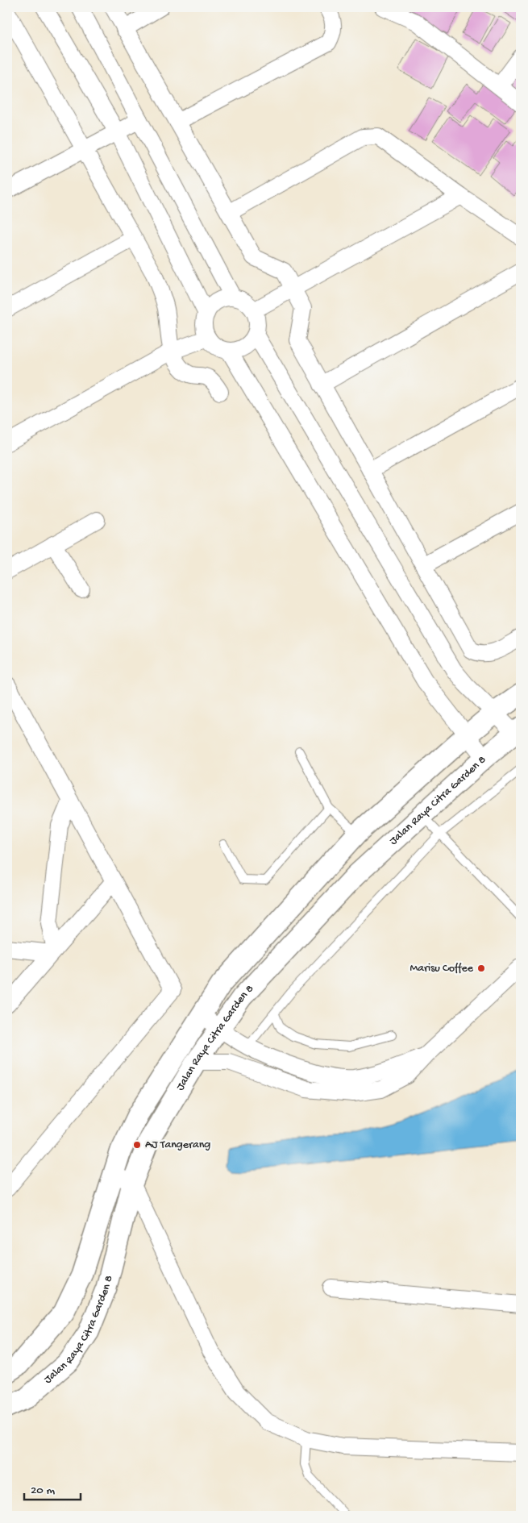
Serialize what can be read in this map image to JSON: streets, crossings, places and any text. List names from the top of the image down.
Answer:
{
  "streets": {
    "street": ["Jalan Raya Citra Garden 8"]
  },
  "places": ["Marisu Coffee", "AJ Tangerang"],
  "scale_bar": "20 m"
}
